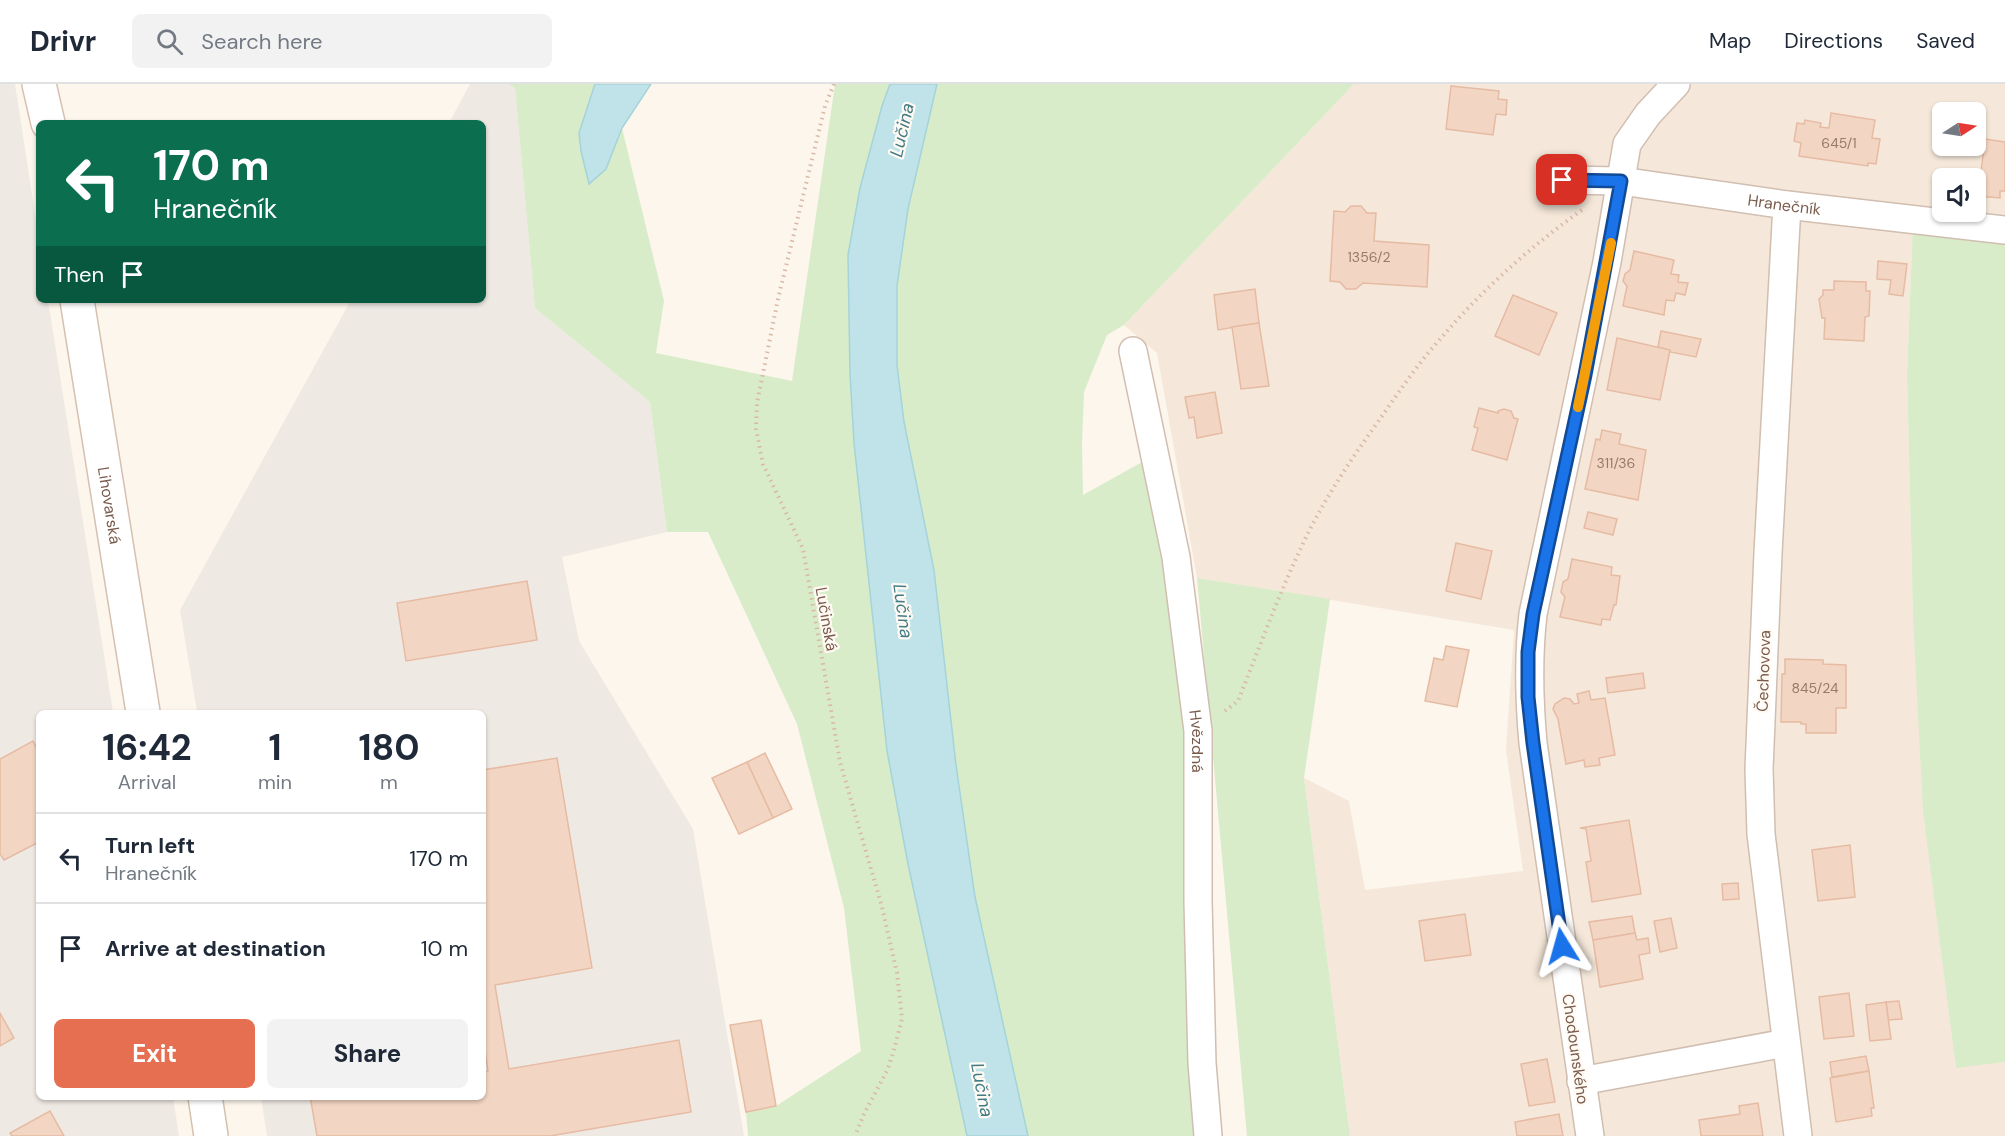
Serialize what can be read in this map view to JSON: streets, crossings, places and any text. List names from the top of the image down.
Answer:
{
  "streets": {
    "street": [
      "Hranečník",
      "Lihovarská",
      "Čechovova",
      "Hvězdná",
      "Chodounského"
    ],
    "path": ["Lučinská"]
  },
  "crossings": [
    ["Hranečník", "Čechovova"],
    ["Hranečník", "Chodounského"]
  ],
  "water": ["Lučina"],
  "house_numbers": [
    "645/1",
    "1356/2",
    "311/36",
    "845/24"
  ],
  "north": "right",
  "page": {
    "header": "Drivr",
    "search": "Search here",
    "nav": ["Map", "Directions", "Saved"],
    "turn": ["170 m", "Hranečník"],
    "then": "Then",
    "eta": [
      "16:42",
      "Arrival",
      "1",
      "min",
      "180",
      "m"
    ],
    "list": [
      {
        "name": "Turn left",
        "note": "Hranečník",
        "value": "170 m"
      },
      {
        "name": "Arrive at destination",
        "value": "10 m"
      }
    ],
    "buttons": ["Exit", "Share"]
  }
}
